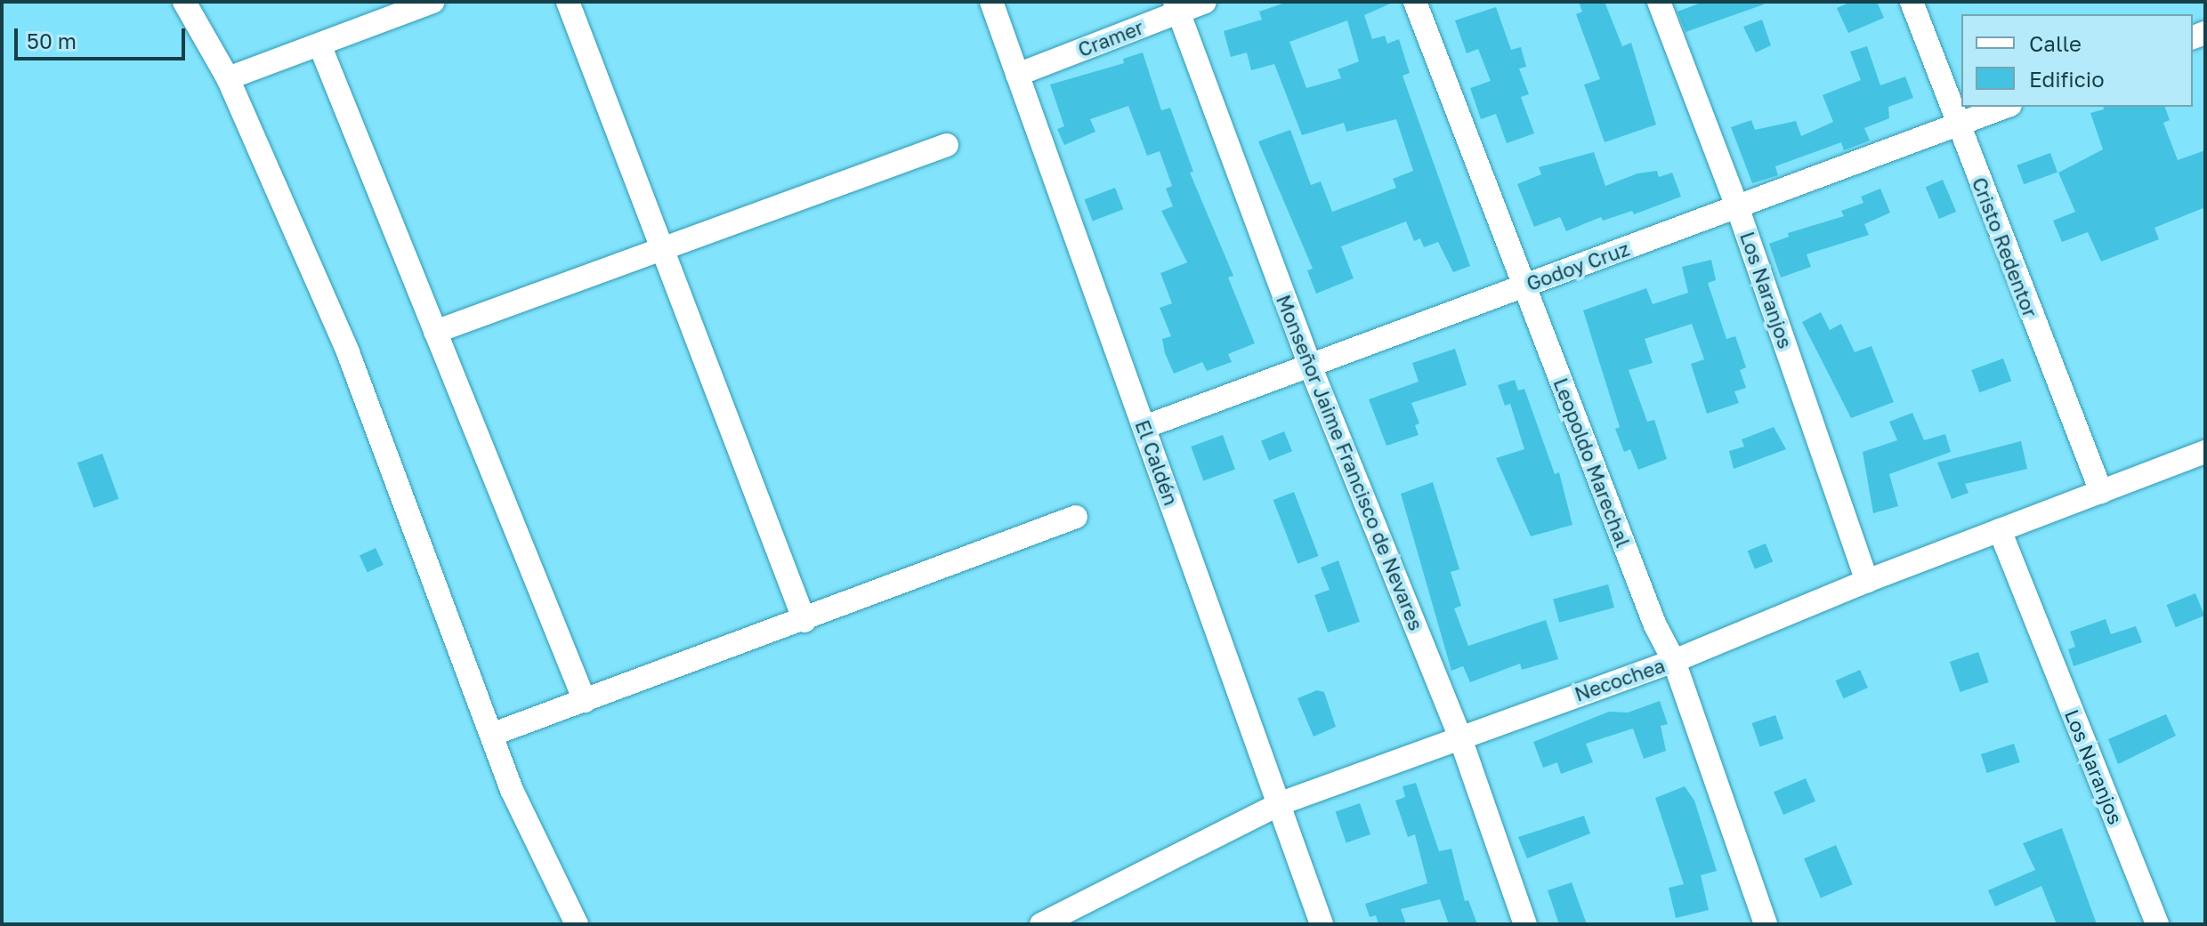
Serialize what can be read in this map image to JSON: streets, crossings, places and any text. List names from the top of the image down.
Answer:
{
  "streets": {
    "street": [
      "Cramer",
      "Cristo Redentor",
      "Godoy Cruz",
      "Los Naranjos",
      "El Caldén",
      "Monseñor Jaime Francisco de Nevares",
      "Leopoldo Marechal",
      "Necochea"
    ]
  },
  "crossings": [
    ["Cramer", "El Caldén"],
    ["Cramer", "Monseñor Jaime Francisco de Nevares"],
    ["Cristo Redentor", "Godoy Cruz"],
    ["Cristo Redentor", "Necochea"],
    ["Godoy Cruz", "Los Naranjos"],
    ["Godoy Cruz", "El Caldén"],
    ["Godoy Cruz", "Monseñor Jaime Francisco de Nevares"],
    ["Godoy Cruz", "Leopoldo Marechal"],
    ["Los Naranjos", "Necochea"],
    ["El Caldén", "Necochea"],
    ["Monseñor Jaime Francisco de Nevares", "Necochea"],
    ["Leopoldo Marechal", "Necochea"]
  ],
  "legend": ["Calle", "Edificio"],
  "scale_bar": "50 m"
}
